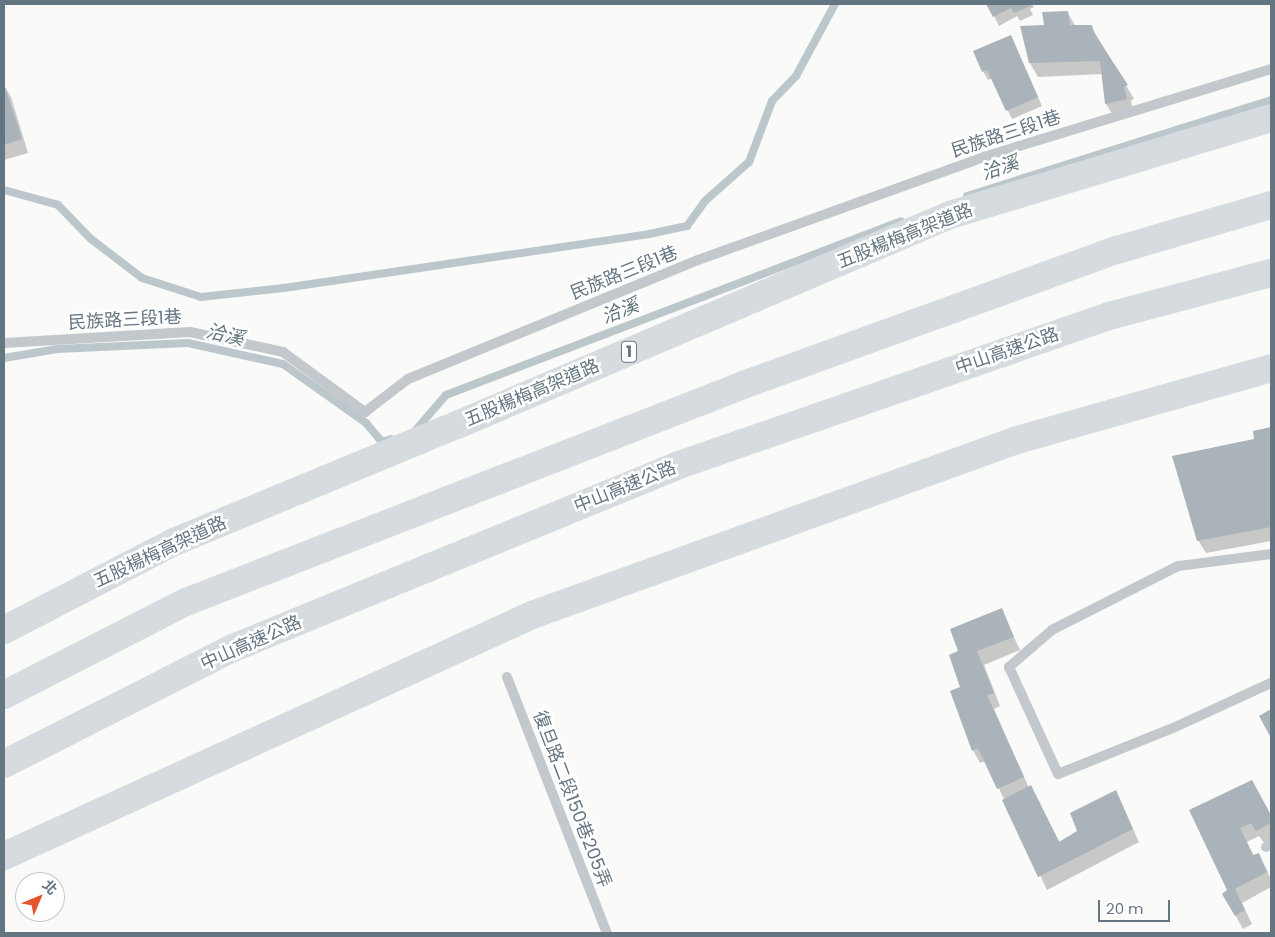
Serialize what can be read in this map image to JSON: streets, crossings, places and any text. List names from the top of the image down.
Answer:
{
  "streets": {
    "highway": ["五股楊梅高架道路", "中山高速公路", "1"],
    "lane": ["民族路三段1巷", "復旦路二段150巷205弄"]
  },
  "water": ["洽溪"],
  "scale_bar": "20 m",
  "north": "top right"
}
